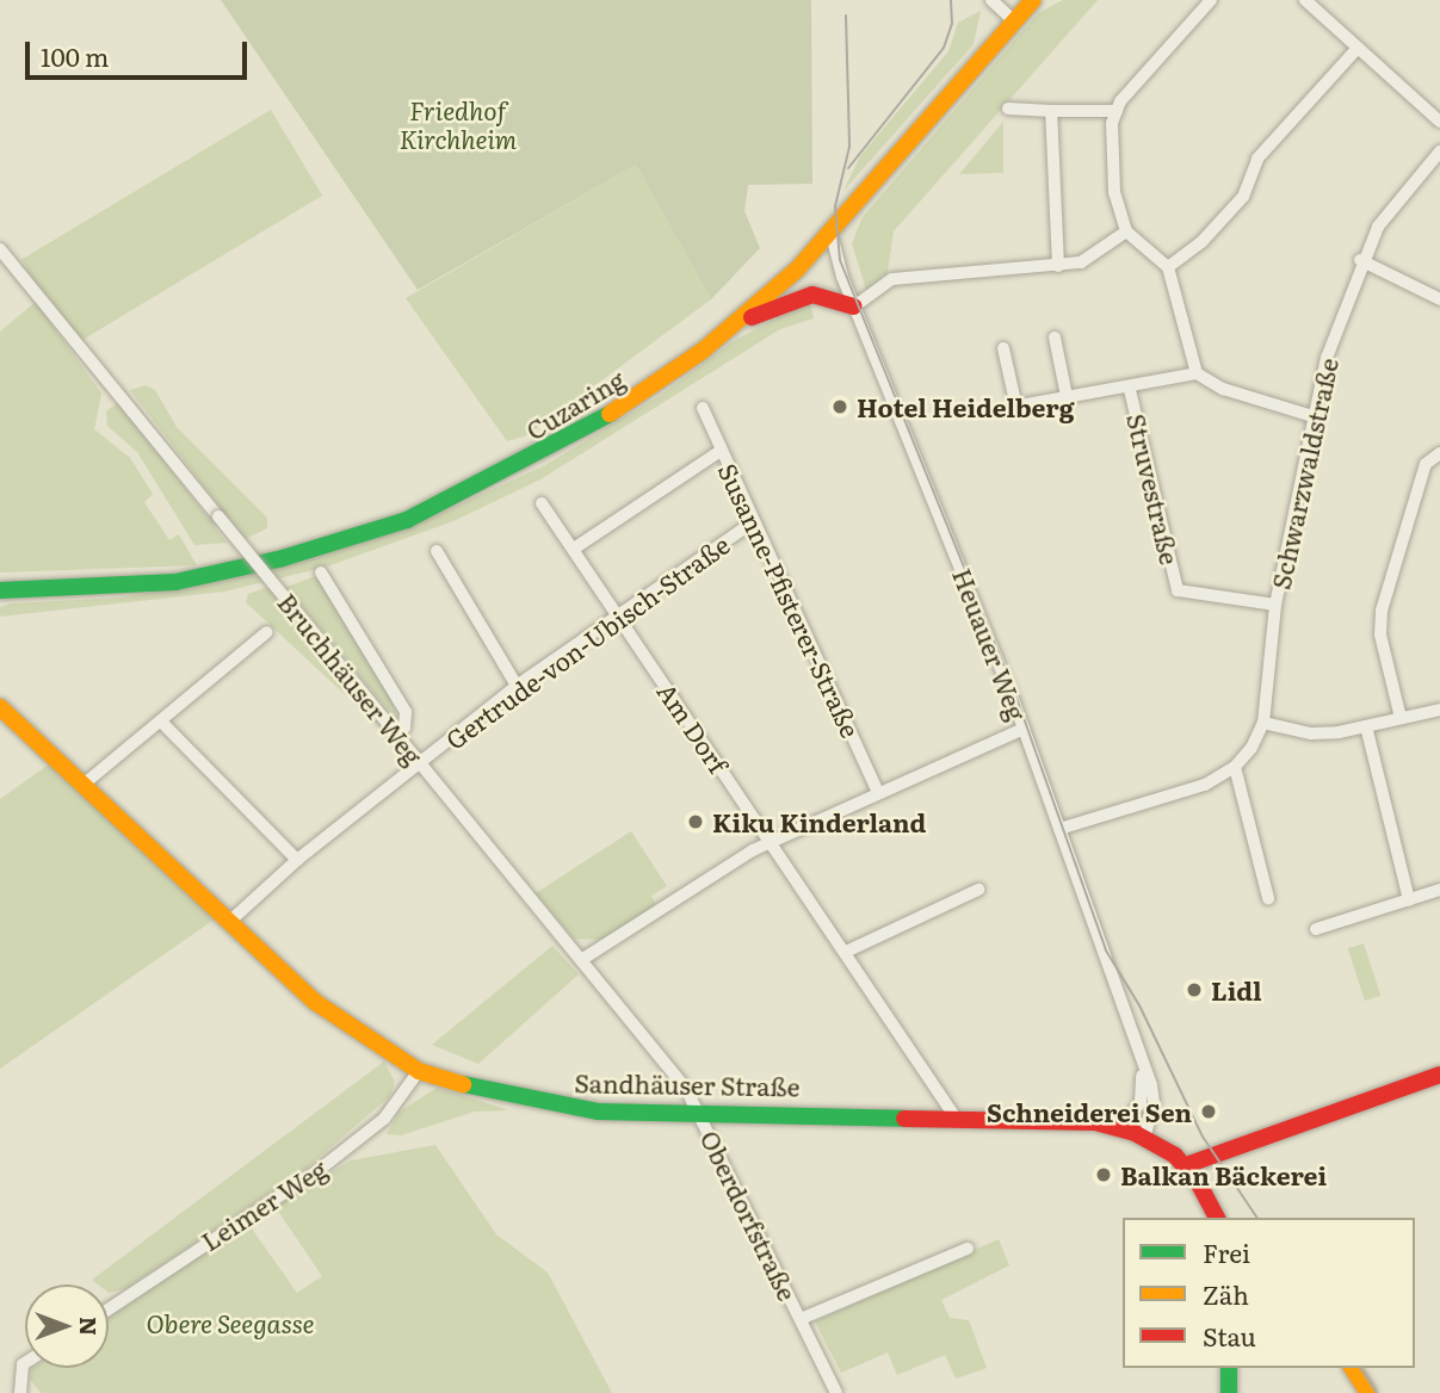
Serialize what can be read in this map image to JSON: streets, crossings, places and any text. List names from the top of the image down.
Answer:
{
  "streets": {
    "street": [
      "Cuzaring",
      "Schwarzwaldstraße",
      "Struvestraße",
      "Susanne-Pfisterer-Straße",
      "Gertrude-von-Ubisch-Straße",
      "Heuauer Weg",
      "Bruchhäuser Weg",
      "Am Dorf",
      "Sandhäuser Straße",
      "Leimer Weg",
      "Oberdorfstraße"
    ]
  },
  "crossings": [
    ["Cuzaring", "Heuauer Weg"],
    ["Schwarzwaldstraße", "Struvestraße"],
    ["Schwarzwaldstraße", "Heuauer Weg"],
    ["Susanne-Pfisterer-Straße", "Gertrude-von-Ubisch-Straße"],
    ["Gertrude-von-Ubisch-Straße", "Bruchhäuser Weg"],
    ["Gertrude-von-Ubisch-Straße", "Am Dorf"],
    ["Gertrude-von-Ubisch-Straße", "Sandhäuser Straße"],
    ["Heuauer Weg", "Sandhäuser Straße"],
    ["Bruchhäuser Weg", "Sandhäuser Straße"],
    ["Bruchhäuser Weg", "Oberdorfstraße"],
    ["Am Dorf", "Sandhäuser Straße"],
    ["Sandhäuser Straße", "Leimer Weg"],
    ["Sandhäuser Straße", "Oberdorfstraße"]
  ],
  "parks": ["Friedhof Kirchheim", "Obere Seegasse"],
  "places": [
    "Hotel Heidelberg",
    "Kiku Kinderland",
    "Lidl",
    "Schneiderei Sen",
    "Balkan Bäckerei"
  ],
  "legend": ["Frei", "Zäh", "Stau"],
  "scale_bar": "100 m",
  "north": "right"
}
